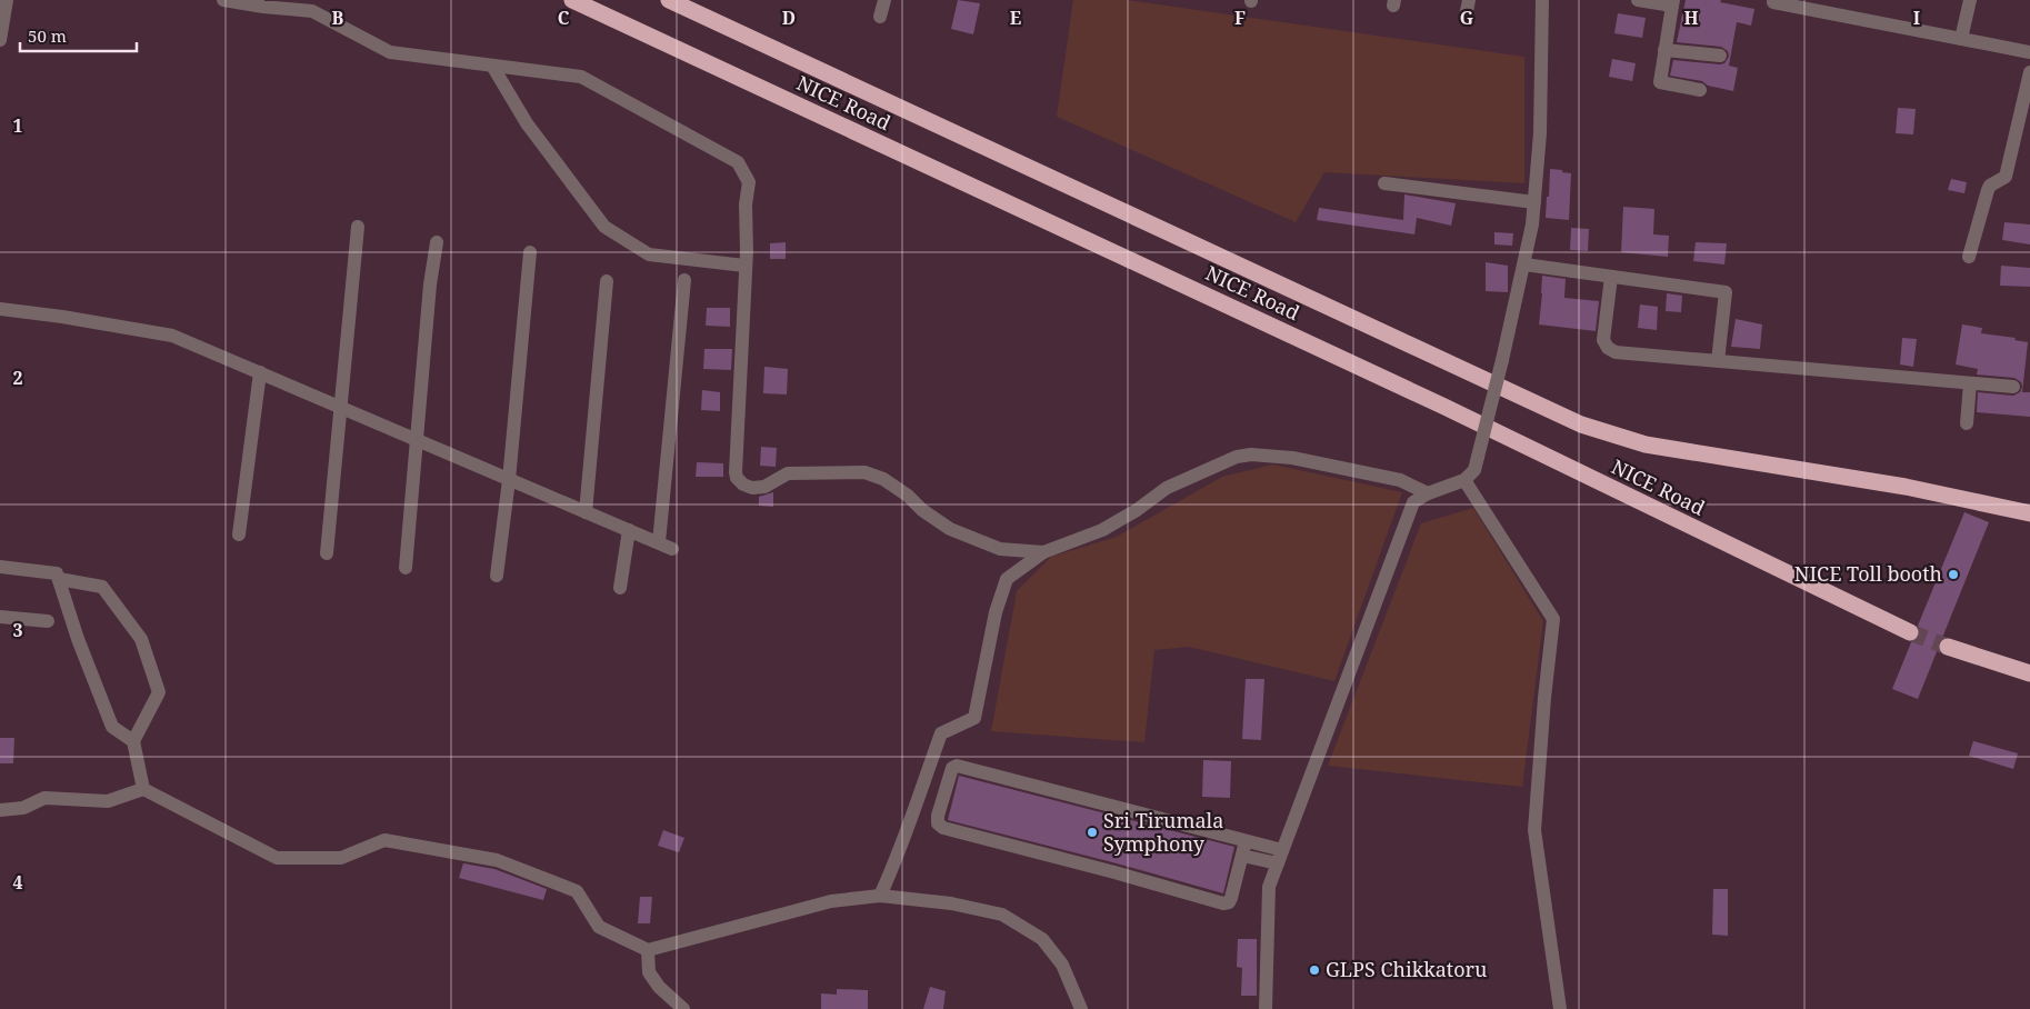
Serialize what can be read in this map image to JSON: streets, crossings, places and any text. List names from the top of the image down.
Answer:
{
  "streets": {
    "highway": ["NICE Road"]
  },
  "places": ["NICE Toll booth", "Sri Tirumala Symphony", "GLPS Chikkatoru"],
  "scale_bar": "50 m",
  "grid": {
    "columns": [
      "B",
      "C",
      "D",
      "E",
      "F",
      "G",
      "H",
      "I"
    ],
    "rows": [
      "1",
      "2",
      "3",
      "4"
    ]
  }
}
